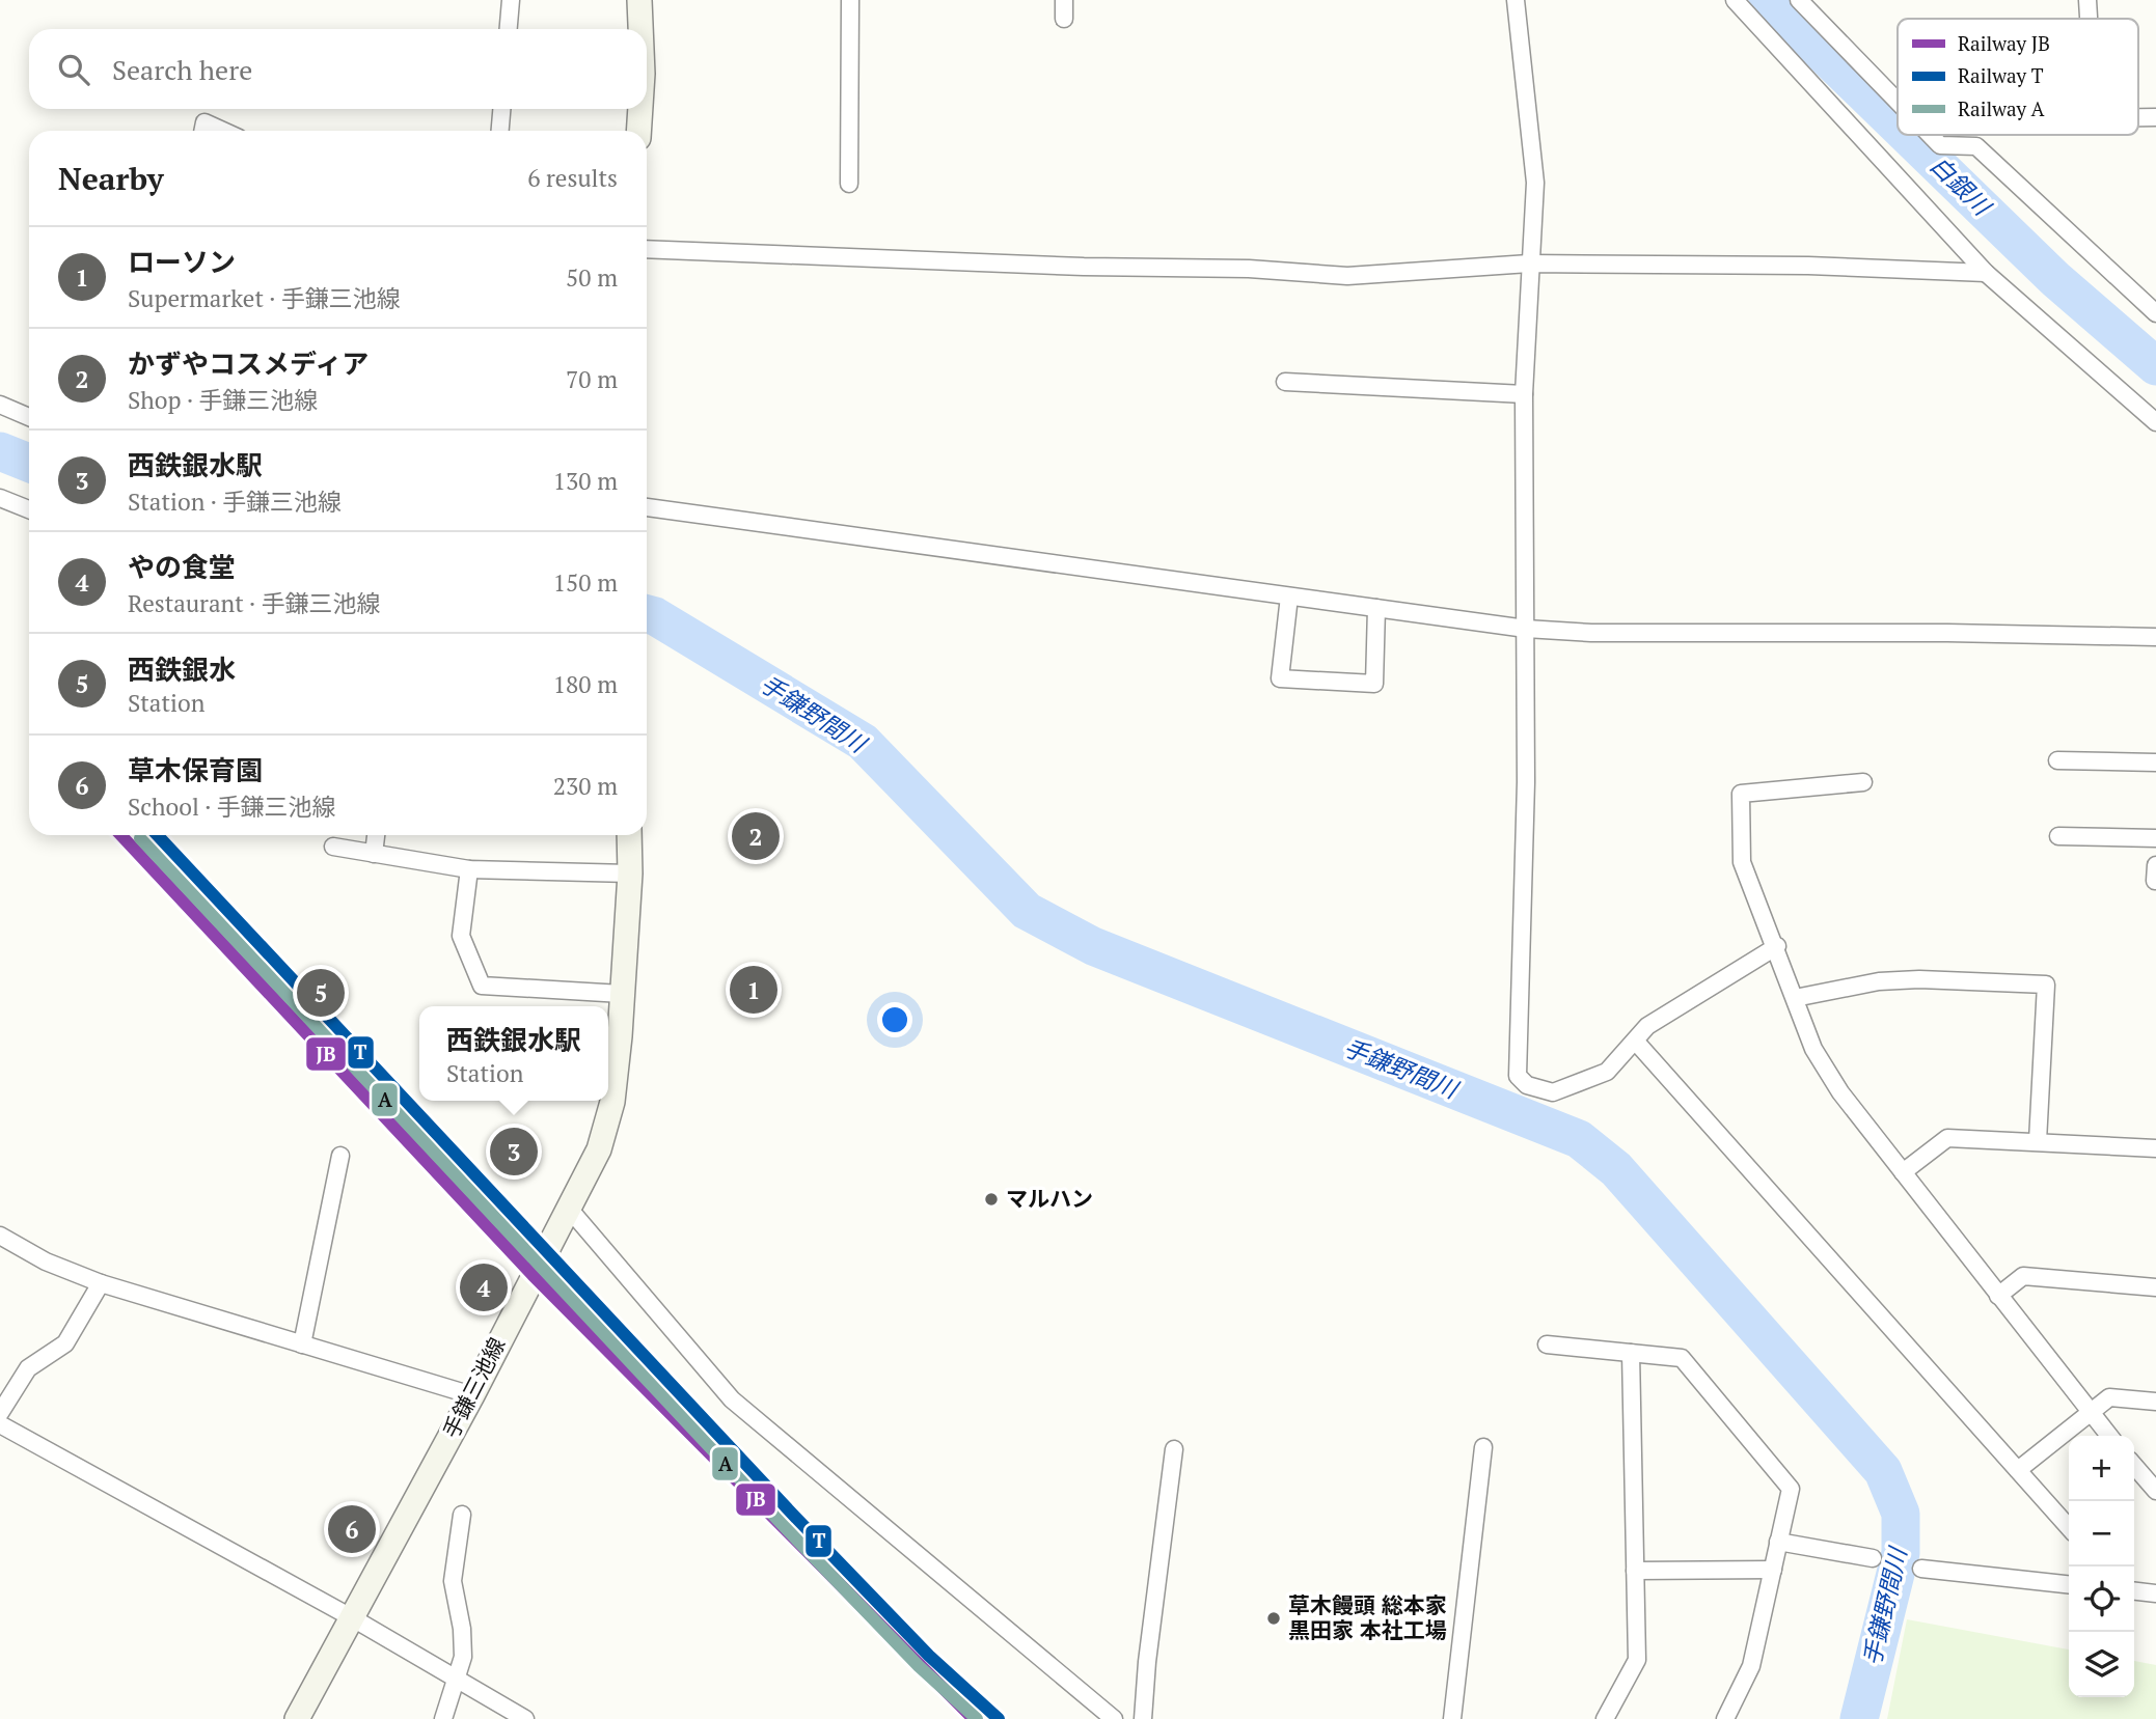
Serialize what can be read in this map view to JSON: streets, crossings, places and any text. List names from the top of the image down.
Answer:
{
  "streets": {
    "main road": ["手鎌三池線"]
  },
  "water": ["白銀川", "手鎌野間川"],
  "places": ["マルハン", "草木饅頭 総本家 黒田家 本社工場"],
  "lines": ["rail line JB", "rail line T", "rail line A"],
  "legend": ["Railway JB", "Railway T", "Railway A"],
  "page": {
    "search": "Search here",
    "heading": ["Nearby", "6 results"],
    "list": [
      {
        "mark": "1",
        "name": "ローソン",
        "note": "Supermarket · 手鎌三池線",
        "value": "50 m"
      },
      {
        "mark": "2",
        "name": "かずやコスメディア",
        "note": "Shop · 手鎌三池線",
        "value": "70 m"
      },
      {
        "mark": "3",
        "name": "西鉄銀水駅",
        "note": "Station · 手鎌三池線",
        "value": "130 m"
      },
      {
        "mark": "4",
        "name": "やの食堂",
        "note": "Restaurant · 手鎌三池線",
        "value": "150 m"
      },
      {
        "mark": "5",
        "name": "西鉄銀水",
        "note": "Station",
        "value": "180 m"
      },
      {
        "mark": "6",
        "name": "草木保育園",
        "note": "School · 手鎌三池線",
        "value": "230 m"
      }
    ],
    "pins": [
      "2",
      "1",
      "5",
      "3",
      "4",
      "6"
    ],
    "popup": ["西鉄銀水駅", "Station"],
    "map_buttons": ["+", "−"]
  }
}
